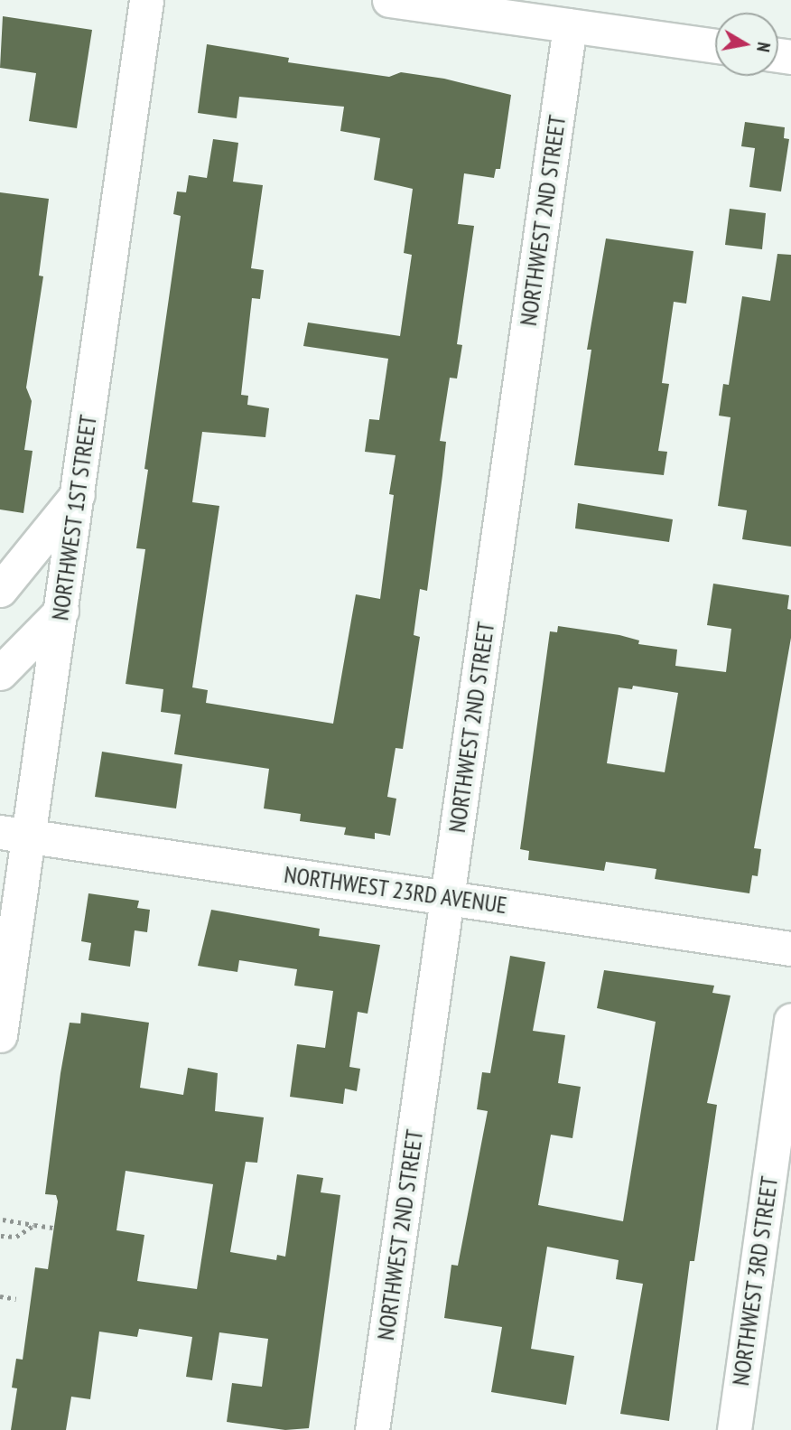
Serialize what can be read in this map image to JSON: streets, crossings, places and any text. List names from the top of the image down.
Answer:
{
  "streets": {
    "street": [
      "NORTHWEST 2ND STREET",
      "NORTHWEST 1ST STREET",
      "NORTHWEST 23RD AVENUE",
      "NORTHWEST 3RD STREET"
    ]
  },
  "crossings": [
    ["NORTHWEST 2ND STREET", "NORTHWEST 23RD AVENUE"],
    ["NORTHWEST 1ST STREET", "NORTHWEST 23RD AVENUE"]
  ],
  "north": "right"
}
